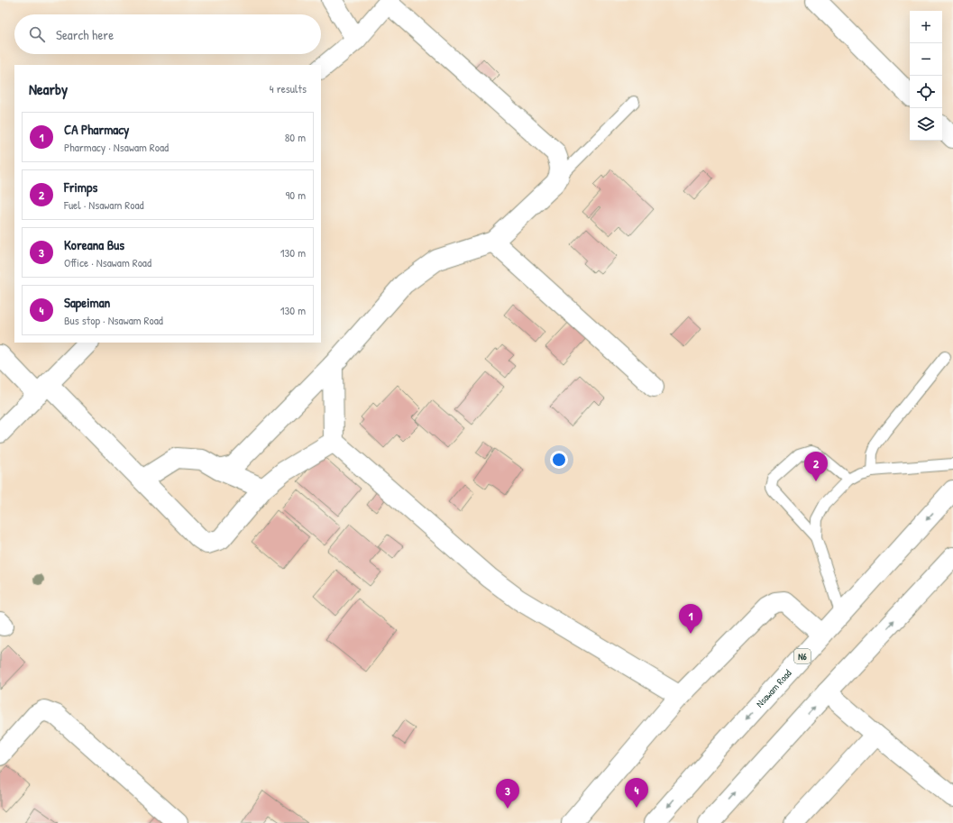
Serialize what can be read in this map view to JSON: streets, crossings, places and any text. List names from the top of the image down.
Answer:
{
  "streets": {
    "main road": ["N6", "Nsawam Road"]
  },
  "page": {
    "map_buttons": ["+", "−"],
    "search": "Search here",
    "heading": ["Nearby", "4 results"],
    "list": [
      {
        "mark": "1",
        "name": "CA Pharmacy",
        "note": "Pharmacy · Nsawam Road",
        "value": "80 m"
      },
      {
        "mark": "2",
        "name": "Frimps",
        "note": "Fuel · Nsawam Road",
        "value": "90 m"
      },
      {
        "mark": "3",
        "name": "Koreana Bus",
        "note": "Office · Nsawam Road",
        "value": "130 m"
      },
      {
        "mark": "4",
        "name": "Sapeiman",
        "note": "Bus stop · Nsawam Road",
        "value": "130 m"
      }
    ],
    "pins": [
      "2",
      "1",
      "4",
      "3"
    ]
  }
}
